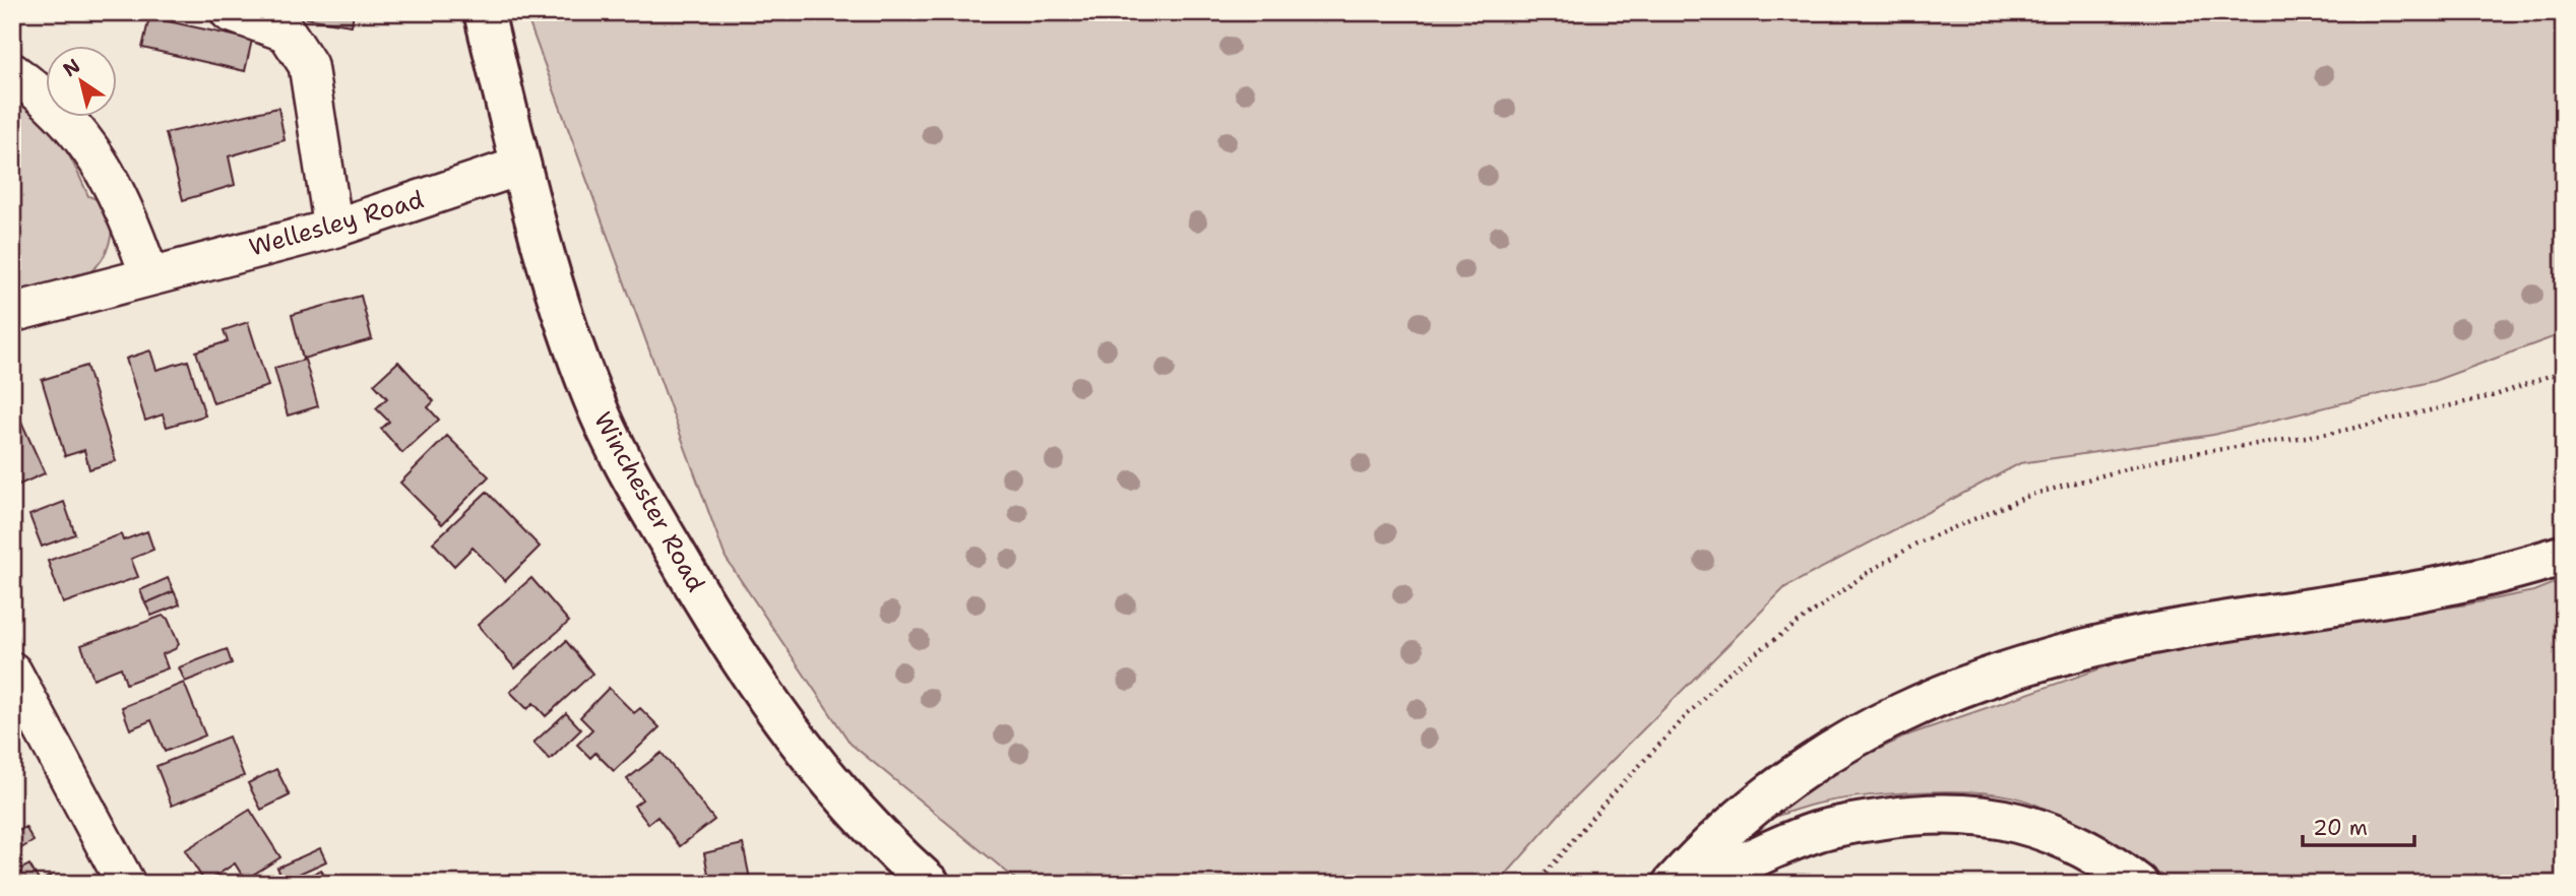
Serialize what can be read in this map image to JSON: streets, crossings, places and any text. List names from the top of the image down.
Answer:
{
  "streets": {
    "main road": ["Winchester Road"],
    "street": ["Wellesley Road"]
  },
  "crossings": [
    ["Wellesley Road", "Winchester Road"]
  ],
  "scale_bar": "20 m",
  "north": "top left"
}
